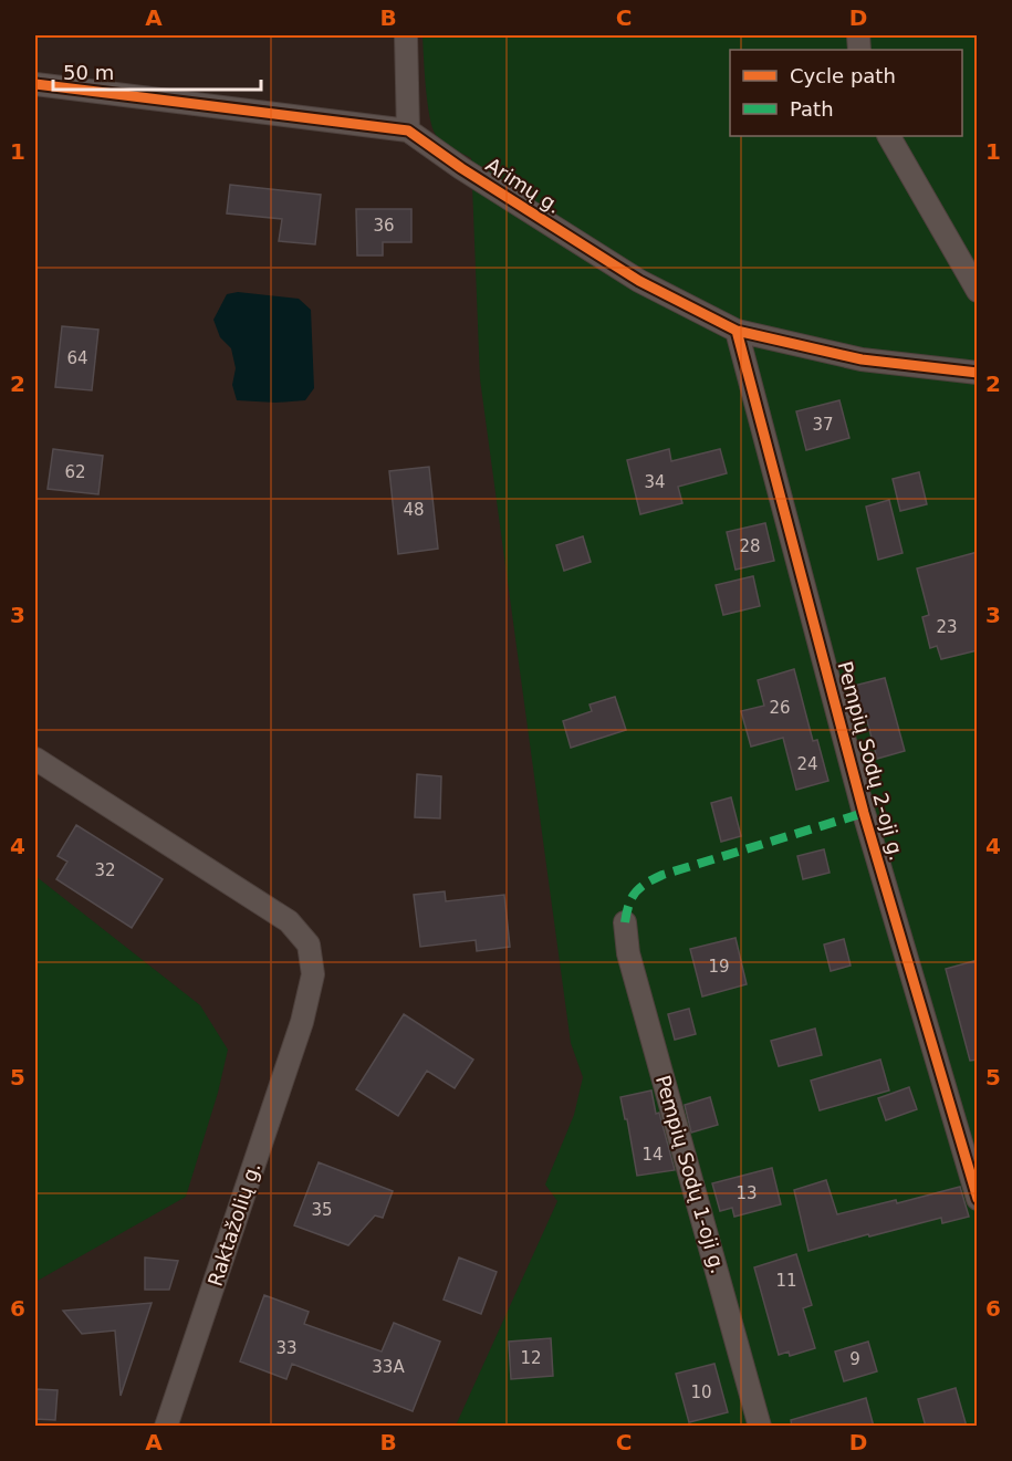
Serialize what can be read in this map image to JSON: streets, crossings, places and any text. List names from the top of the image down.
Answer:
{
  "streets": {
    "street": [
      "Arimų g.",
      "Pempių Sodų 2-oji g.",
      "Pempių Sodų 1-oji g.",
      "Raktažolių g."
    ]
  },
  "crossings": [
    ["Arimų g.", "Pempių Sodų 2-oji g."]
  ],
  "house_numbers": [
    "36",
    "64",
    "37",
    "62",
    "34",
    "48",
    "28",
    "23",
    "26",
    "24",
    "32",
    "19",
    "14",
    "13",
    "35",
    "11",
    "33",
    "12",
    "9",
    "33A",
    "10"
  ],
  "legend": ["Cycle path", "Path"],
  "scale_bar": "50 m",
  "grid": {
    "columns": [
      "A",
      "B",
      "C",
      "D"
    ],
    "rows": [
      "1",
      "2",
      "3",
      "4",
      "5",
      "6"
    ]
  }
}
